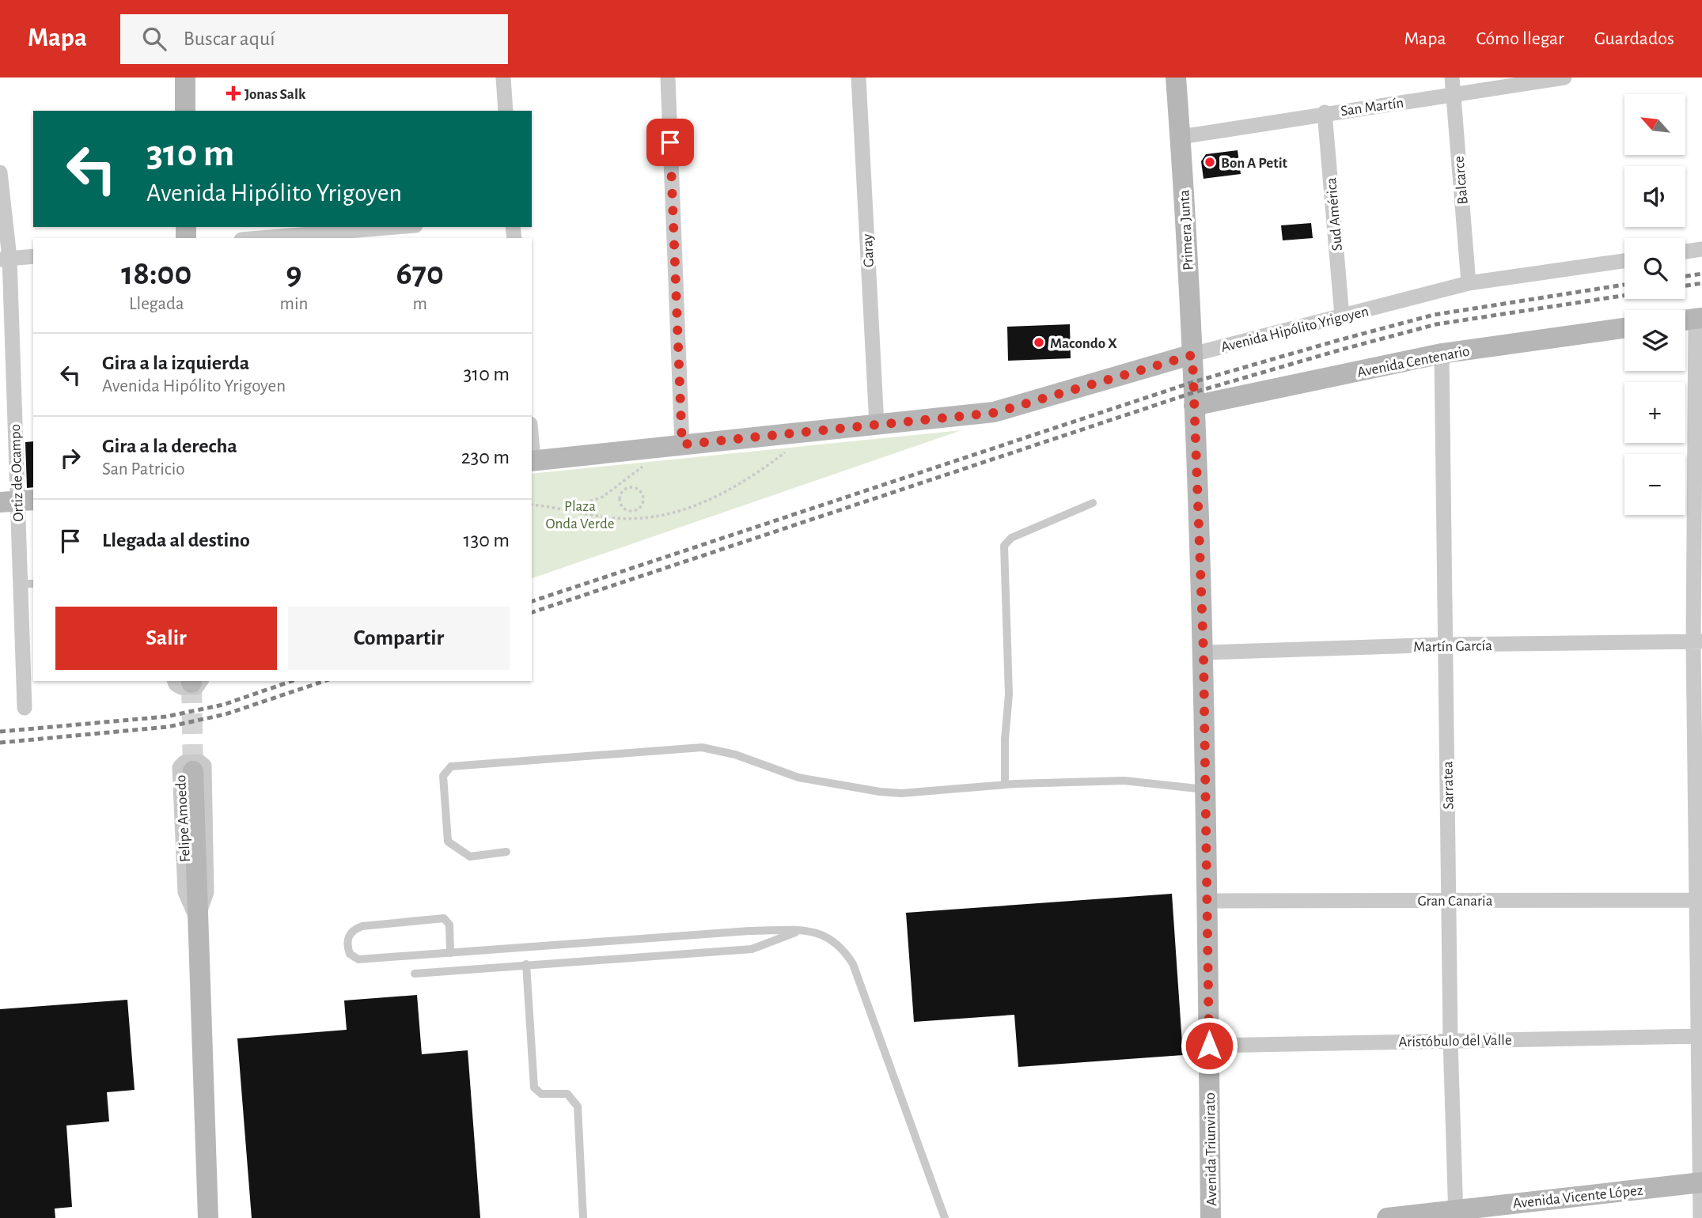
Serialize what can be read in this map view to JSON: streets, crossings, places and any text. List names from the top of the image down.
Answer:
{
  "streets": {
    "main road": [
      "Primera Junta",
      "Avenida Hipólito Yrigoyen",
      "Avenida Centenario",
      "Felipe Amoedo",
      "Avenida Triunvirato",
      "Avenida Vicente López"
    ],
    "street": [
      "San Martín",
      "Balcarce",
      "Sud América",
      "Garay",
      "Ortiz de Ocampo",
      "Martín García",
      "Sarratea",
      "Gran Canaria",
      "Aristóbulo del Valle"
    ]
  },
  "crossings": [
    ["San Martín", "Balcarce"],
    ["San Martín", "Sud América"],
    ["San Martín", "Primera Junta"],
    ["Balcarce", "Avenida Hipólito Yrigoyen"],
    ["Sud América", "Avenida Hipólito Yrigoyen"],
    ["Primera Junta", "Avenida Hipólito Yrigoyen"],
    ["Primera Junta", "Avenida Triunvirato"],
    ["Garay", "Avenida Hipólito Yrigoyen"],
    ["Avenida Centenario", "Sarratea"],
    ["Avenida Centenario", "Avenida Triunvirato"],
    ["Martín García", "Sarratea"],
    ["Martín García", "Avenida Triunvirato"],
    ["Sarratea", "Gran Canaria"],
    ["Sarratea", "Aristóbulo del Valle"],
    ["Sarratea", "Avenida Vicente López"],
    ["Gran Canaria", "Avenida Triunvirato"],
    ["Aristóbulo del Valle", "Avenida Triunvirato"]
  ],
  "parks": ["Plaza Onda Verde"],
  "places": {
    "health": ["Jonas Salk"],
    "other": ["Bon A Petit", "Macondo X"]
  },
  "north": "top left",
  "page": {
    "header": "Mapa",
    "search": "Buscar aquí",
    "nav": ["Mapa", "Cómo llegar", "Guardados"],
    "map_buttons": ["+", "−"],
    "turn": ["310 m", "Avenida Hipólito Yrigoyen"],
    "eta": [
      "18:00",
      "Llegada",
      "9",
      "min",
      "670",
      "m"
    ],
    "list": [
      {
        "name": "Gira a la izquierda",
        "note": "Avenida Hipólito Yrigoyen",
        "value": "310 m"
      },
      {
        "name": "Gira a la derecha",
        "note": "San Patricio",
        "value": "230 m"
      },
      {
        "name": "Llegada al destino",
        "value": "130 m"
      }
    ],
    "buttons": ["Salir", "Compartir"]
  }
}
